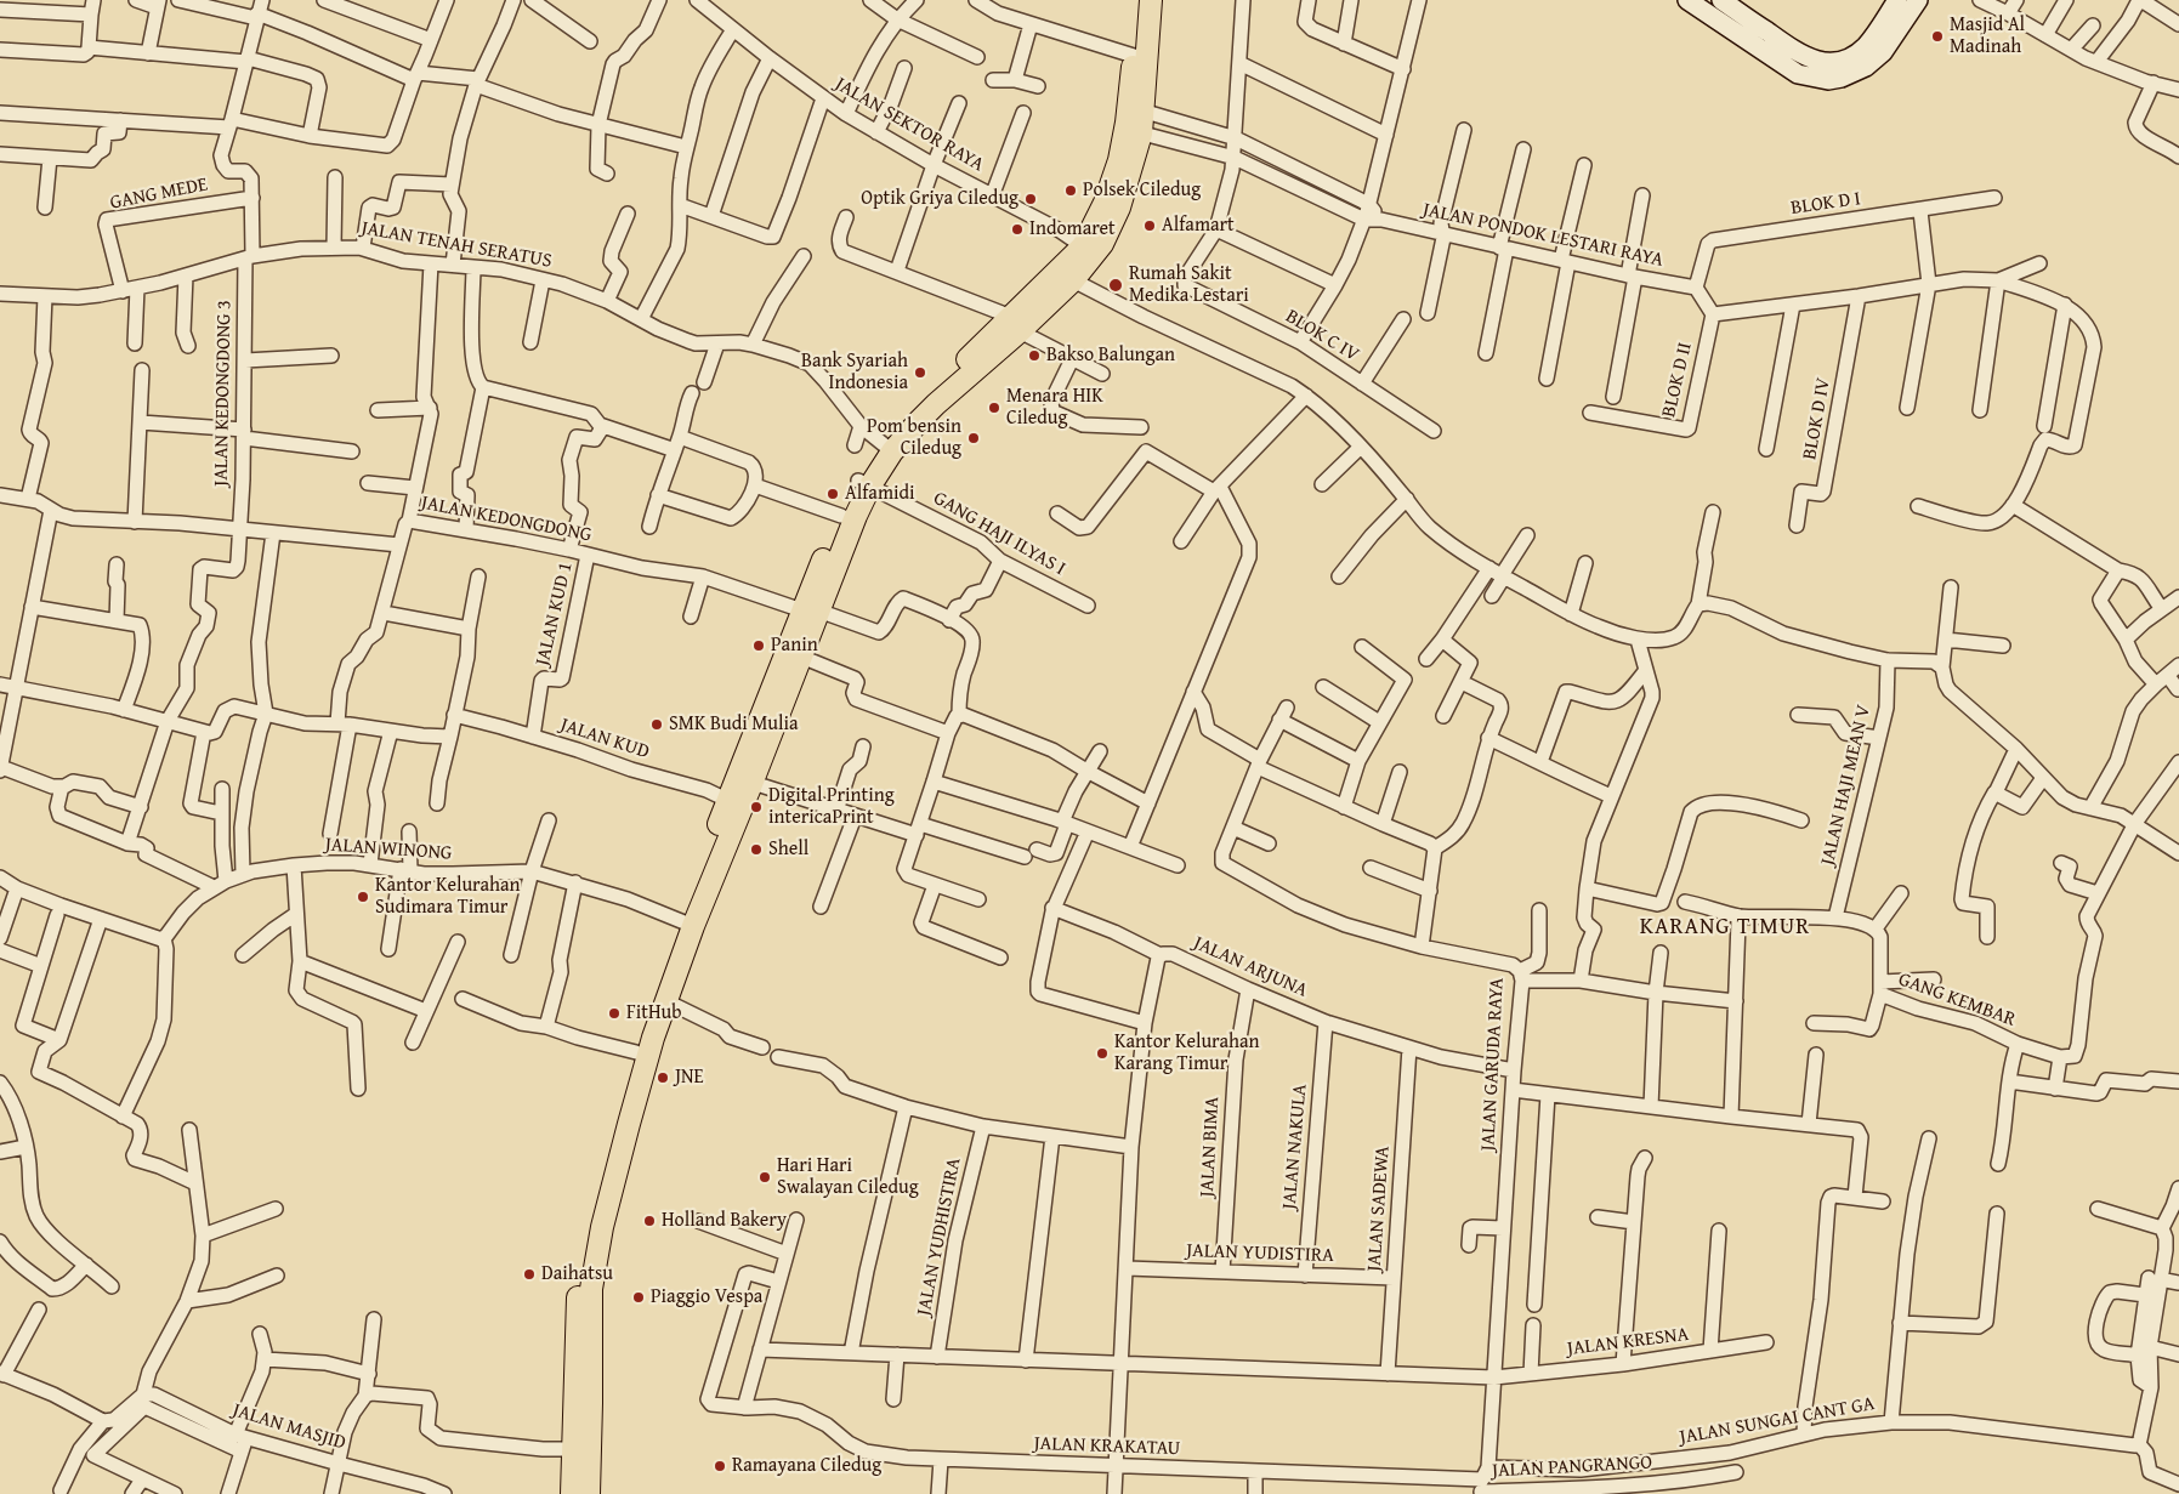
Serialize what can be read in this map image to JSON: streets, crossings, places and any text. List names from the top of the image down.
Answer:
{
  "streets": {
    "street": [
      "JALAN SEKTOR RAYA",
      "GANG MEDE",
      "BLOK D I",
      "JALAN PONDOK LESTARI RAYA",
      "JALAN TENAH SERATUS",
      "BLOK C IV",
      "BLOK D II",
      "JALAN KEDONGDONG 3",
      "BLOK D IV",
      "JALAN KEDONGDONG",
      "GANG HAJI ILYAS I",
      "JALAN KUD 1",
      "JALAN KUD",
      "JALAN HAJI MEAN V",
      "JALAN WINONG",
      "JALAN ARJUNA",
      "GANG KEMBAR",
      "JALAN GARUDA RAYA",
      "JALAN BIMA",
      "JALAN NAKULA",
      "JALAN SADEWA",
      "JALAN YUDHISTIRA",
      "JALAN YUDISTIRA",
      "JALAN KRESNA",
      "JALAN SUNGAI CANT GA",
      "JALAN MASJID",
      "JALAN KRAKATAU",
      "JALAN PANGRANGO"
    ]
  },
  "crossings": [
    ["GANG MEDE", "JALAN TENAH SERATUS"],
    ["GANG MEDE", "JALAN KEDONGDONG 3"],
    ["BLOK D I", "JALAN PONDOK LESTARI RAYA"],
    ["JALAN TENAH SERATUS", "JALAN KEDONGDONG 3"],
    ["JALAN KEDONGDONG", "JALAN KUD 1"],
    ["JALAN KUD 1", "JALAN KUD"],
    ["JALAN ARJUNA", "JALAN GARUDA RAYA"],
    ["JALAN ARJUNA", "JALAN BIMA"],
    ["JALAN ARJUNA", "JALAN NAKULA"],
    ["JALAN ARJUNA", "JALAN SADEWA"],
    ["JALAN ARJUNA", "JALAN YUDISTIRA"],
    ["JALAN ARJUNA", "JALAN KRESNA"],
    ["JALAN ARJUNA", "JALAN KRAKATAU"],
    ["JALAN GARUDA RAYA", "JALAN KRESNA"],
    ["JALAN GARUDA RAYA", "JALAN SUNGAI CANT GA"],
    ["JALAN GARUDA RAYA", "JALAN KRAKATAU"],
    ["JALAN GARUDA RAYA", "JALAN PANGRANGO"],
    ["JALAN BIMA", "JALAN YUDISTIRA"],
    ["JALAN NAKULA", "JALAN YUDISTIRA"],
    ["JALAN SADEWA", "JALAN YUDISTIRA"],
    ["JALAN SADEWA", "JALAN KRESNA"],
    ["JALAN YUDHISTIRA", "JALAN KRESNA"],
    ["JALAN SUNGAI CANT GA", "JALAN KRAKATAU"],
    ["JALAN SUNGAI CANT GA", "JALAN PANGRANGO"],
    ["JALAN KRAKATAU", "JALAN PANGRANGO"]
  ],
  "districts": ["KARANG TIMUR"],
  "places": [
    "Masjid Al Madinah",
    "Polsek Ciledug",
    "Optik Griya Ciledug",
    "Alfamart",
    "Indomaret",
    "Rumah Sakit Medika Lestari",
    "Bakso Balungan",
    "Bank Syariah Indonesia",
    "Menara HIK Ciledug",
    "Pom bensin Ciledug",
    "Alfamidi",
    "Panin",
    "SMK Budi Mulia",
    "Digital Printing intericaPrint",
    "Shell",
    "Kantor Kelurahan Sudimara Timur",
    "FitHub",
    "Kantor Kelurahan Karang Timur",
    "JNE",
    "Hari Hari Swalayan Ciledug",
    "Holland Bakery",
    "Daihatsu",
    "Piaggio Vespa",
    "Ramayana Ciledug"
  ]
}
